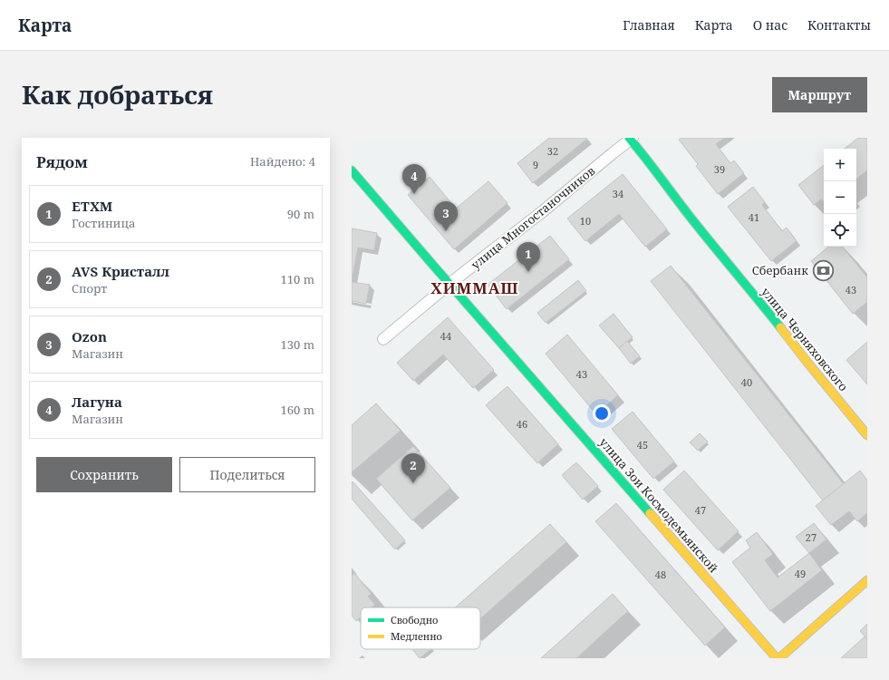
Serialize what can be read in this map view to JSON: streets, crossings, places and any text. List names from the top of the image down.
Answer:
{
  "streets": {
    "street": ["улица Многостаночников", "улица Черняховского", "улица Зои Космодемьянской"]
  },
  "crossings": [
    ["улица Многостаночников", "улица Черняховского"],
    ["улица Многостаночников", "улица Зои Космодемьянской"]
  ],
  "districts": ["ХИММАШ"],
  "places": {
    "bank": ["Сбербанк"]
  },
  "house_numbers": [
    "32",
    "9",
    "39",
    "34",
    "41",
    "10",
    "43",
    "44",
    "43",
    "40",
    "46",
    "45",
    "47",
    "27",
    "49",
    "48"
  ],
  "legend": ["Свободно", "Медленно"],
  "page": {
    "header": "Карта",
    "nav": [
      "Главная",
      "Карта",
      "О нас",
      "Контакты"
    ],
    "title": "Как добраться",
    "buttons": [
      "Маршрут",
      ["Сохранить", "Поделиться"]
    ],
    "heading": ["Рядом", "Найдено: 4"],
    "map_buttons": ["+", "−"],
    "pins": [
      "4",
      "3",
      "1",
      "2"
    ],
    "list": [
      {
        "mark": "1",
        "name": "ЕТХМ",
        "note": "Гостиница",
        "value": "90 m"
      },
      {
        "mark": "2",
        "name": "AVS Кристалл",
        "note": "Спорт",
        "value": "110 m"
      },
      {
        "mark": "3",
        "name": "Ozon",
        "note": "Магазин",
        "value": "130 m"
      },
      {
        "mark": "4",
        "name": "Лагуна",
        "note": "Магазин",
        "value": "160 m"
      }
    ]
  }
}
